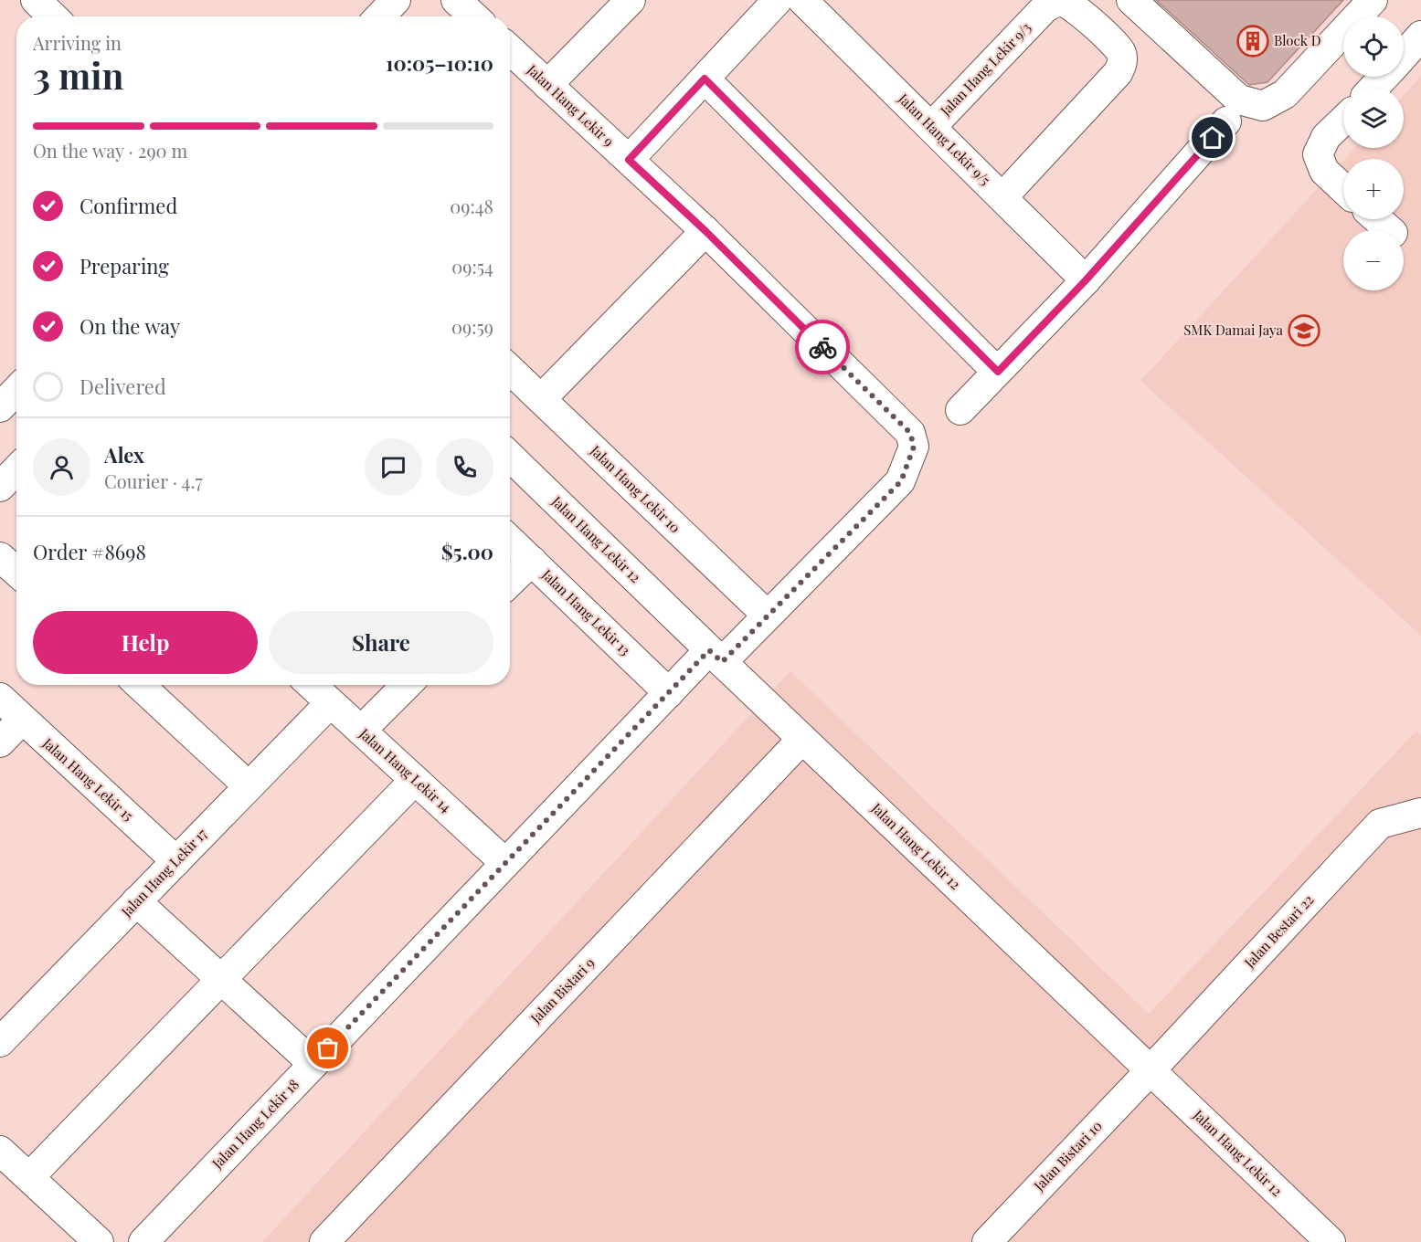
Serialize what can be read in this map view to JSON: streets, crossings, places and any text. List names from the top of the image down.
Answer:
{
  "streets": {
    "street": [
      "Jalan Hang Lekir 9/3",
      "Jalan Hang Lekir 9",
      "Jalan Hang Lekir 9/5",
      "Jalan Hang Lekir 10",
      "Jalan Hang Lekir 12",
      "Jalan Hang Lekir 13",
      "Jalan Hang Lekir 14",
      "Jalan Hang Lekir 15",
      "Jalan Hang Lekir 17",
      "Jalan Bestari 22",
      "Jalan Bistari 9",
      "Jalan Hang Lekir 18",
      "Jalan Bistari 10"
    ]
  },
  "crossings": [
    ["Jalan Hang Lekir 9/3", "Jalan Hang Lekir 9/5"],
    ["Jalan Hang Lekir 9", "Jalan Hang Lekir 18"],
    ["Jalan Hang Lekir 10", "Jalan Hang Lekir 18"],
    ["Jalan Hang Lekir 12", "Jalan Bestari 22"],
    ["Jalan Hang Lekir 12", "Jalan Bistari 9"],
    ["Jalan Hang Lekir 12", "Jalan Hang Lekir 18"],
    ["Jalan Hang Lekir 12", "Jalan Bistari 10"],
    ["Jalan Hang Lekir 13", "Jalan Hang Lekir 18"],
    ["Jalan Hang Lekir 14", "Jalan Hang Lekir 17"],
    ["Jalan Hang Lekir 14", "Jalan Hang Lekir 18"],
    ["Jalan Hang Lekir 15", "Jalan Hang Lekir 17"],
    ["Jalan Bestari 22", "Jalan Bistari 10"]
  ],
  "places": {
    "building": ["Block D"],
    "school or university": ["SMK Damai Jaya"]
  },
  "page": {
    "map_buttons": ["+", "−"],
    "heading": ["3 min", "Arriving in", "10:05–10:10"],
    "panel": [
      "Alex",
      "Courier · 4.7",
      "Order #8698",
      "$5.00"
    ],
    "bar": "On the way · 290 m",
    "list": [
      ["Confirmed", "09:48"],
      ["Preparing", "09:54"],
      ["On the way", "09:59"],
      "Delivered"
    ],
    "buttons": ["Help", "Share"]
  }
}
